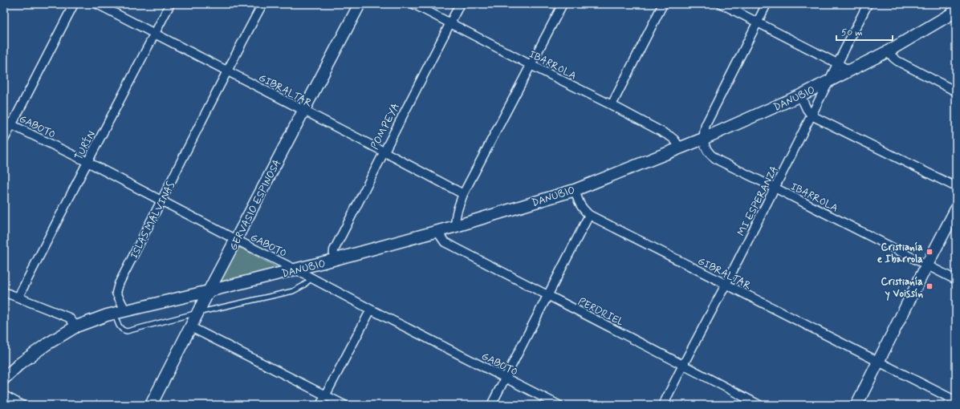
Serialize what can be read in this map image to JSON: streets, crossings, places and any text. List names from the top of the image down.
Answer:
{
  "streets": {
    "street": [
      "IBARROLA",
      "GIBRALTAR",
      "DANUBIO",
      "GABOTO",
      "POMPEYA",
      "TURÍN",
      "MI ESPERANZA",
      "GERVASIO ESPINOSA",
      "ISLAS MALVINAS",
      "PERDRIEL"
    ]
  },
  "crossings": [
    ["IBARROLA", "DANUBIO"],
    ["IBARROLA", "POMPEYA"],
    ["IBARROLA", "MI ESPERANZA"],
    ["GIBRALTAR", "DANUBIO"],
    ["GIBRALTAR", "POMPEYA"],
    ["GIBRALTAR", "TURÍN"],
    ["GIBRALTAR", "MI ESPERANZA"],
    ["GIBRALTAR", "GERVASIO ESPINOSA"],
    ["GIBRALTAR", "ISLAS MALVINAS"],
    ["DANUBIO", "GABOTO"],
    ["DANUBIO", "POMPEYA"],
    ["DANUBIO", "MI ESPERANZA"],
    ["DANUBIO", "GERVASIO ESPINOSA"],
    ["DANUBIO", "ISLAS MALVINAS"],
    ["DANUBIO", "PERDRIEL"],
    ["GABOTO", "TURÍN"],
    ["GABOTO", "GERVASIO ESPINOSA"],
    ["GABOTO", "ISLAS MALVINAS"],
    ["MI ESPERANZA", "PERDRIEL"]
  ],
  "places": {
    "transit": ["Cristianía e Ibarrola", "Cristianía y Voissín"]
  },
  "scale_bar": "50 m"
}
